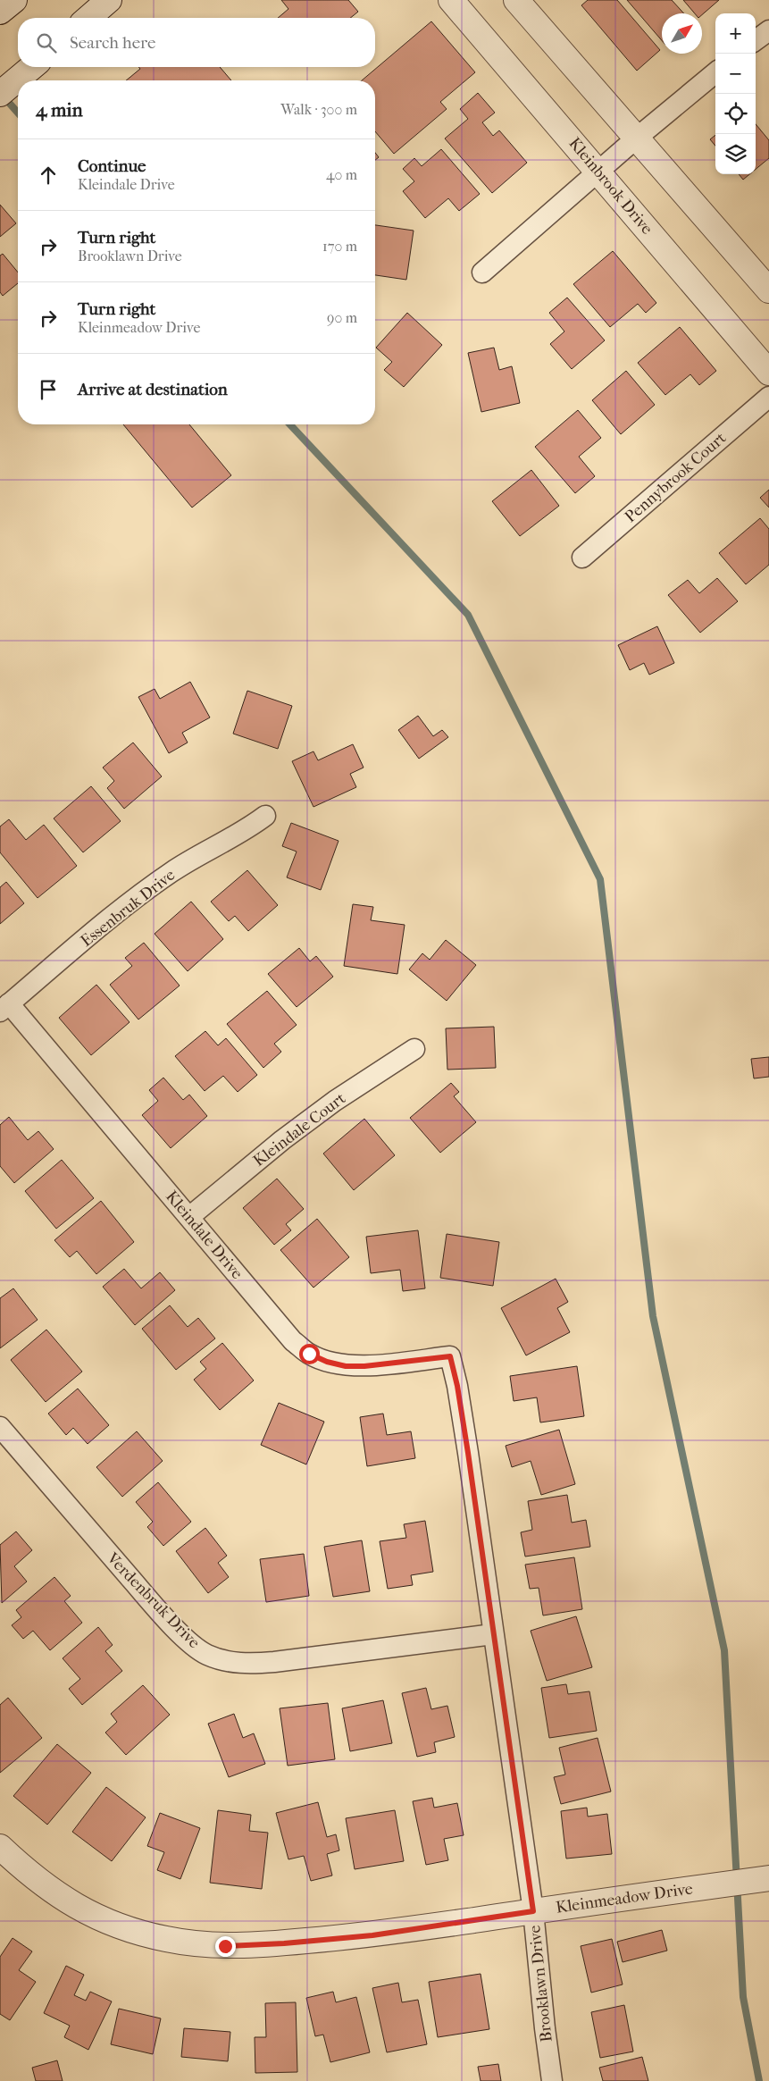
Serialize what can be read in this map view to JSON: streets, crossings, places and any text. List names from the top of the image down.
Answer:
{
  "streets": {
    "street": [
      "Kleinbrook Drive",
      "Pennybrook Court",
      "Essenbruk Drive",
      "Kleindale Court",
      "Kleindale Drive",
      "Verdenbruk Drive",
      "Kleinmeadow Drive",
      "Brooklawn Drive"
    ]
  },
  "crossings": [
    ["Essenbruk Drive", "Kleindale Drive"],
    ["Kleindale Court", "Kleindale Drive"],
    ["Kleindale Drive", "Brooklawn Drive"],
    ["Verdenbruk Drive", "Brooklawn Drive"],
    ["Kleinmeadow Drive", "Brooklawn Drive"]
  ],
  "north": "top right",
  "page": {
    "map_buttons": ["+", "−"],
    "search": "Search here",
    "heading": ["4 min", "Walk · 300 m"],
    "list": [
      ["Continue", "Kleindale Drive", "40 m"],
      ["Turn right", "Brooklawn Drive", "170 m"],
      ["Turn right", "Kleinmeadow Drive", "90 m"],
      "Arrive at destination"
    ]
  }
}
